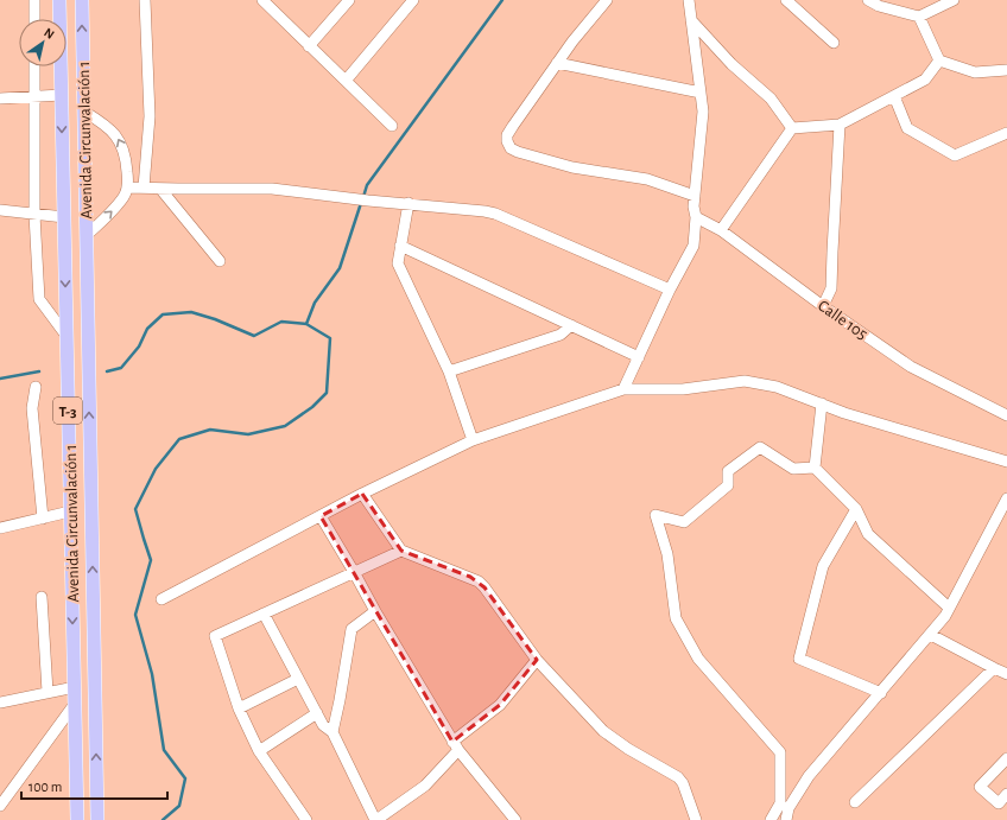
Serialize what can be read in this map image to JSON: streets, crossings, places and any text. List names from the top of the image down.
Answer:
{
  "streets": {
    "main road": ["Avenida Circunvalación 1", "T-3"],
    "street": ["Calle 105"]
  },
  "scale_bar": "100 m",
  "north": "top right"
}
